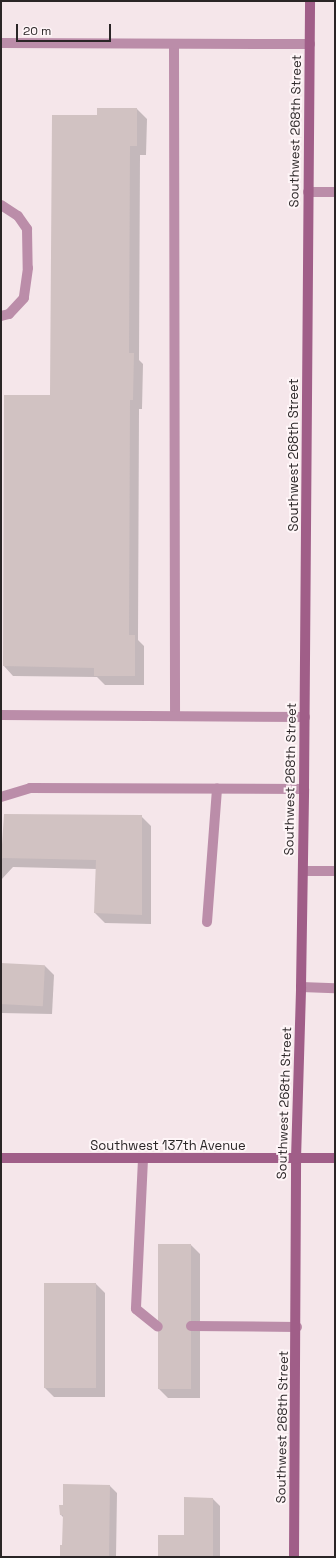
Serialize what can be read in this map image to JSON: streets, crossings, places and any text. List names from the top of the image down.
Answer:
{
  "streets": {
    "main road": ["Southwest 268th Street", "Southwest 137th Avenue"]
  },
  "crossings": [
    ["Southwest 268th Street", "Southwest 137th Avenue"]
  ],
  "scale_bar": "20 m"
}
